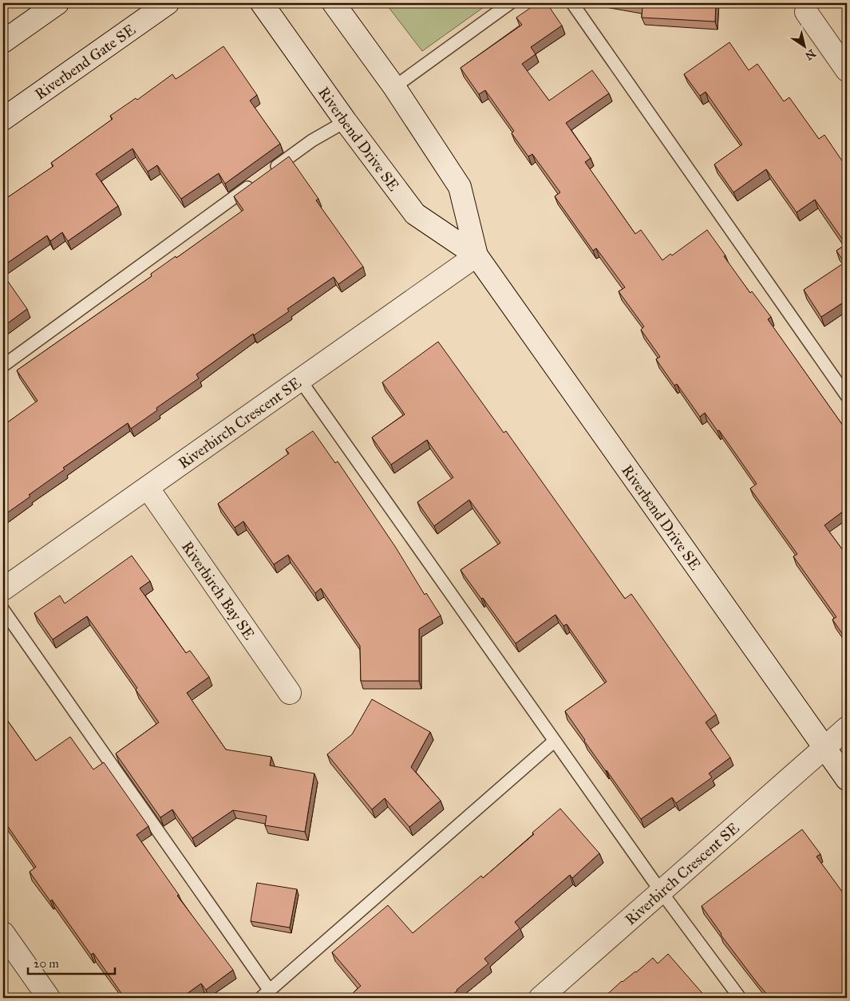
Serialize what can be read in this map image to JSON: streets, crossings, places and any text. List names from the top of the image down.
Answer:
{
  "streets": {
    "street": [
      "Riverbend Gate SE",
      "Riverbend Drive SE",
      "Riverbirch Crescent SE",
      "Riverbirch Bay SE"
    ]
  },
  "crossings": [
    ["Riverbend Drive SE", "Riverbirch Crescent SE"],
    ["Riverbirch Crescent SE", "Riverbirch Bay SE"]
  ],
  "scale_bar": "20 m",
  "north": "bottom right"
}
